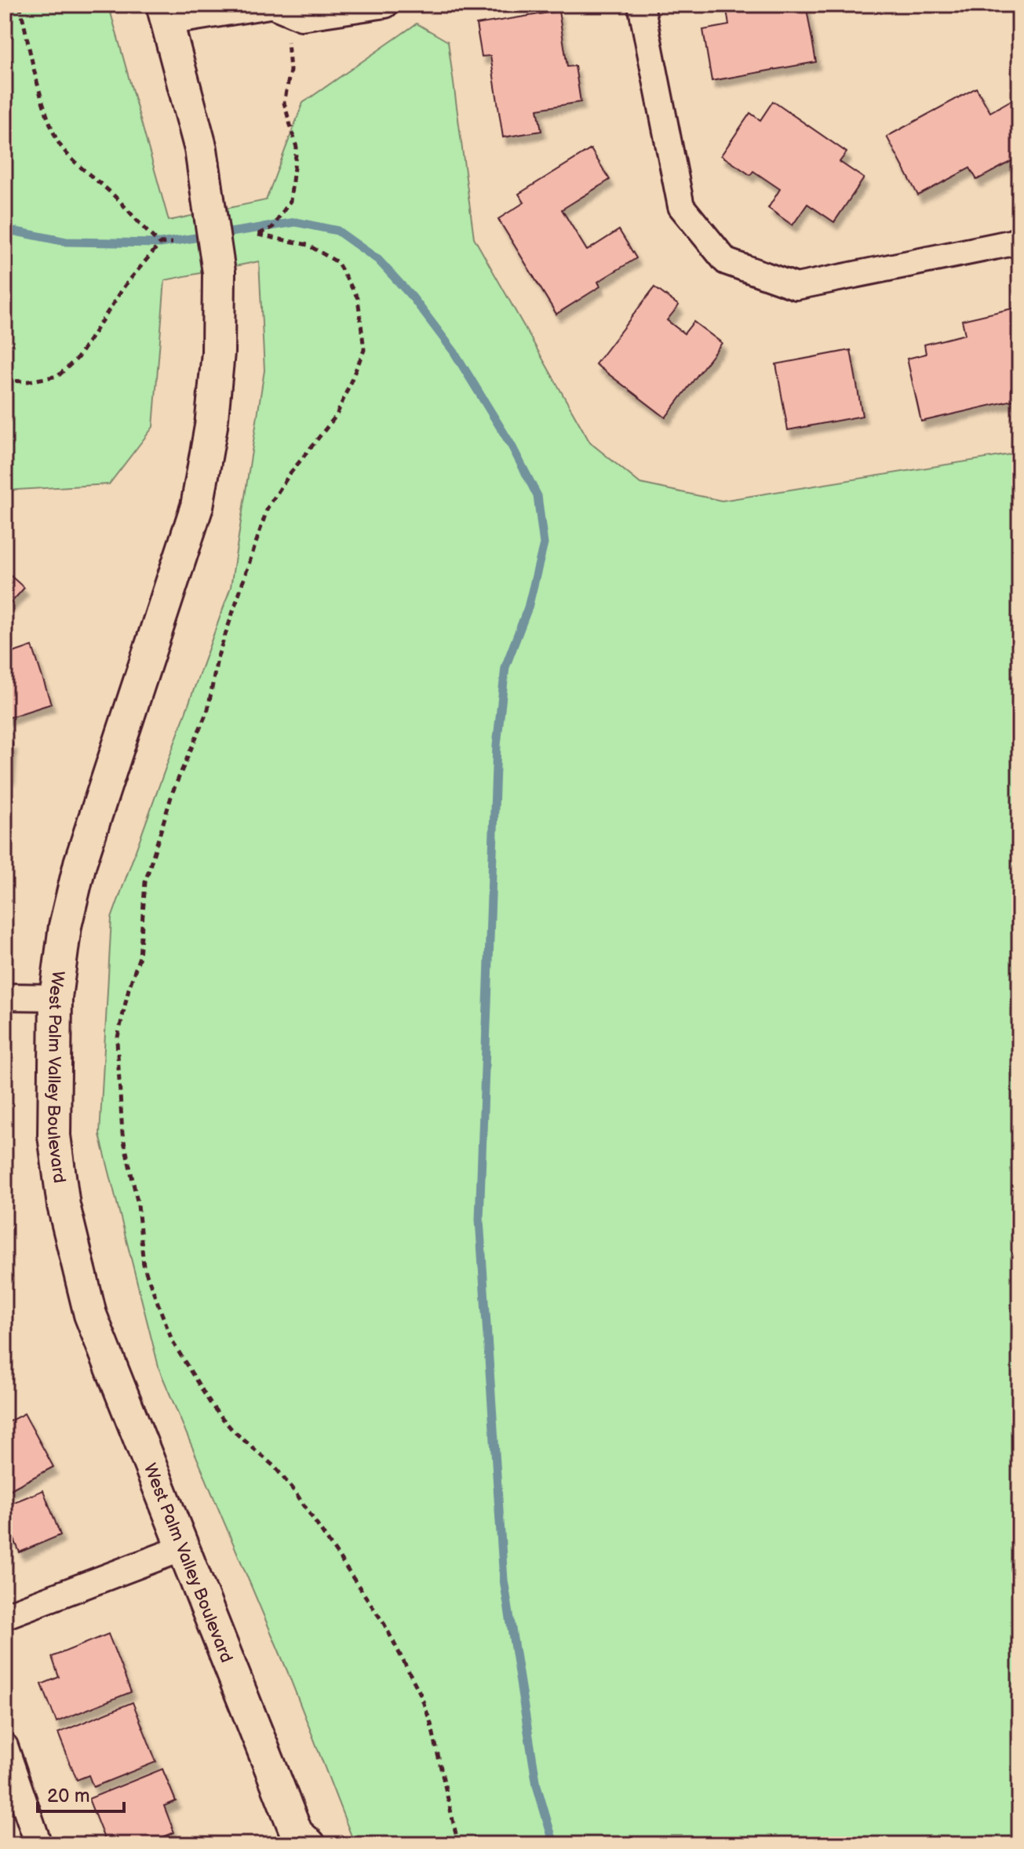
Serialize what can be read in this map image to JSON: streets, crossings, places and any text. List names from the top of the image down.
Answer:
{
  "streets": {
    "street": ["West Palm Valley Boulevard"]
  },
  "scale_bar": "20 m"
}
